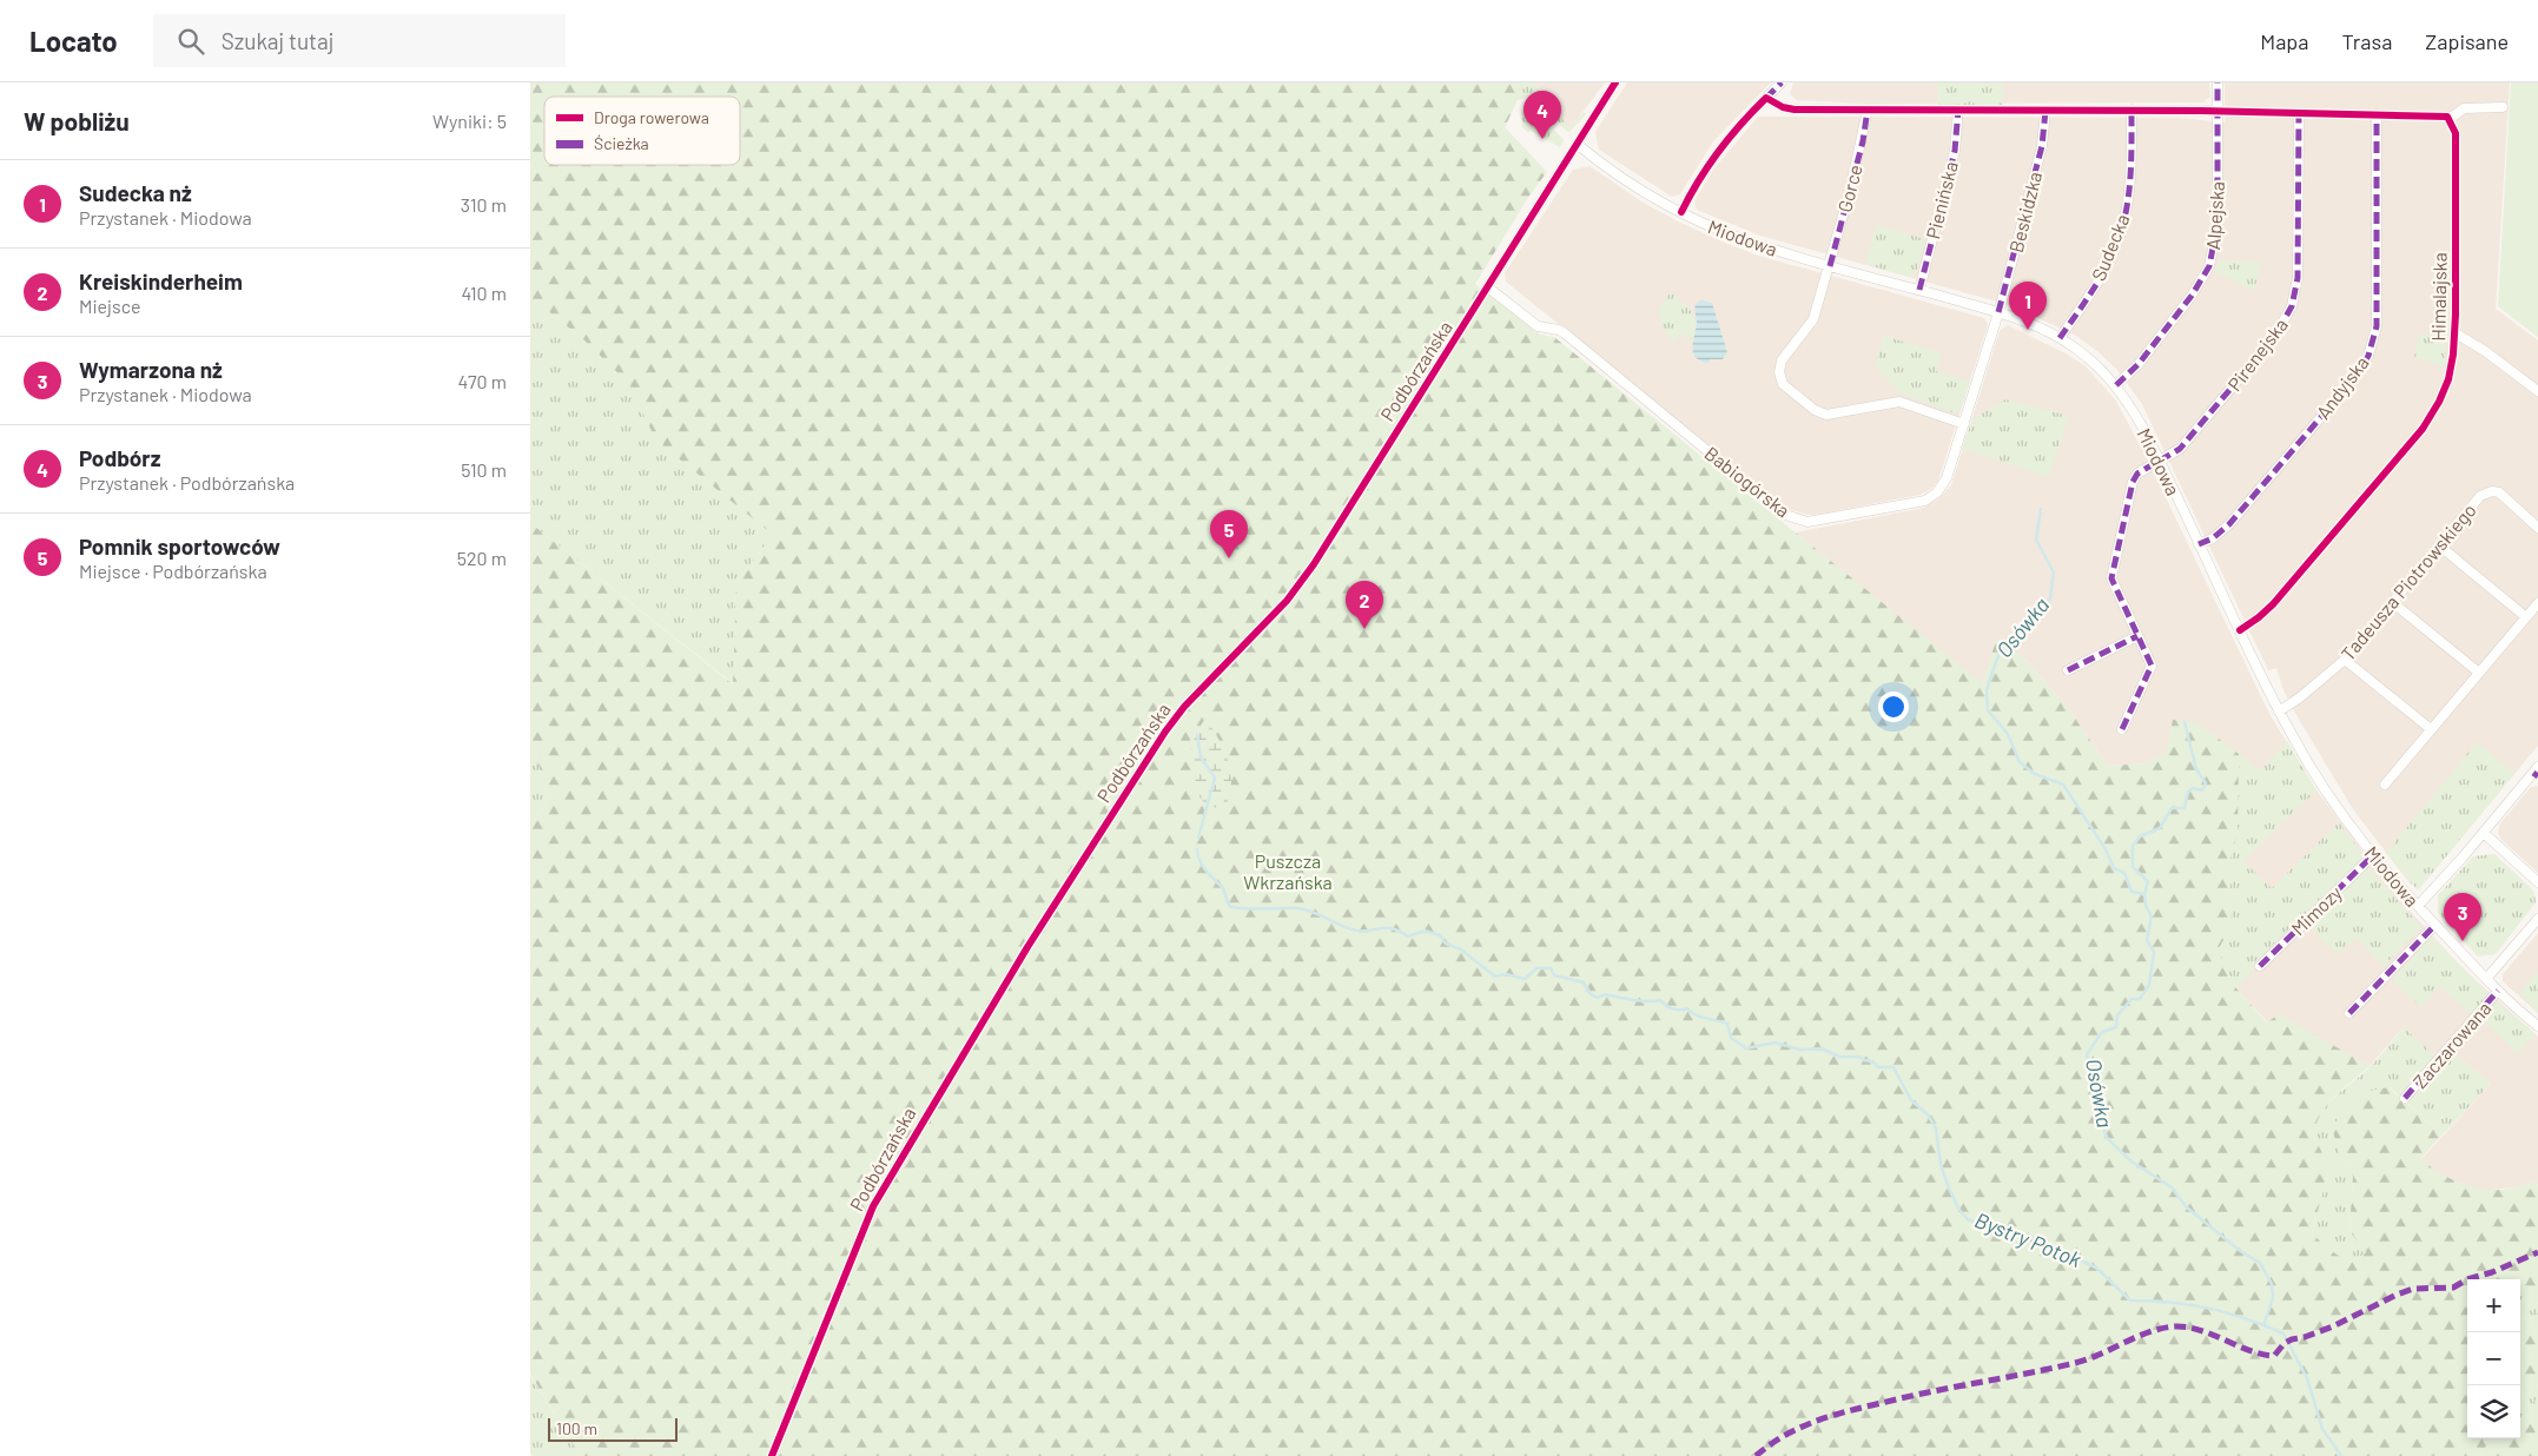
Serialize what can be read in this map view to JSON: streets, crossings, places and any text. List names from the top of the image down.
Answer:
{
  "streets": {
    "street": [
      "Gorce",
      "Pienińska",
      "Beskidzka",
      "Alpejska",
      "Miodowa",
      "Sudecka",
      "Himalajska",
      "Pirenejska",
      "Podbórzańska",
      "Andyjska",
      "Babiogórska",
      "Tadeusza Piotrowskiego",
      "Mimozy",
      "Zaczarowana"
    ]
  },
  "crossings": [
    ["Gorce", "Miodowa"],
    ["Gorce", "Babiogórska"],
    ["Pienińska", "Miodowa"],
    ["Beskidzka", "Miodowa"],
    ["Beskidzka", "Babiogórska"],
    ["Alpejska", "Miodowa"],
    ["Miodowa", "Sudecka"],
    ["Miodowa", "Himalajska"],
    ["Miodowa", "Pirenejska"],
    ["Miodowa", "Podbórzańska"],
    ["Miodowa", "Andyjska"],
    ["Miodowa", "Babiogórska"],
    ["Miodowa", "Tadeusza Piotrowskiego"],
    ["Miodowa", "Mimozy"],
    ["Miodowa", "Zaczarowana"],
    ["Podbórzańska", "Babiogórska"]
  ],
  "water": ["Osówka", "Bystry Potok"],
  "parks": ["Puszcza Wkrzańska"],
  "legend": ["Droga rowerowa", "Ścieżka"],
  "scale_bar": "100 m",
  "page": {
    "header": "Locato",
    "search": "Szukaj tutaj",
    "nav": ["Mapa", "Trasa", "Zapisane"],
    "heading": ["W pobliżu", "Wyniki: 5"],
    "pins": [
      "4",
      "1",
      "5",
      "2",
      "3"
    ],
    "list": [
      {
        "mark": "1",
        "name": "Sudecka nż",
        "note": "Przystanek · Miodowa",
        "value": "310 m"
      },
      {
        "mark": "2",
        "name": "Kreiskinderheim",
        "note": "Miejsce",
        "value": "410 m"
      },
      {
        "mark": "3",
        "name": "Wymarzona nż",
        "note": "Przystanek · Miodowa",
        "value": "470 m"
      },
      {
        "mark": "4",
        "name": "Podbórz",
        "note": "Przystanek · Podbórzańska",
        "value": "510 m"
      },
      {
        "mark": "5",
        "name": "Pomnik sportowców",
        "note": "Miejsce · Podbórzańska",
        "value": "520 m"
      }
    ],
    "map_buttons": ["+", "−"],
    "scale": "100 m"
  }
}
